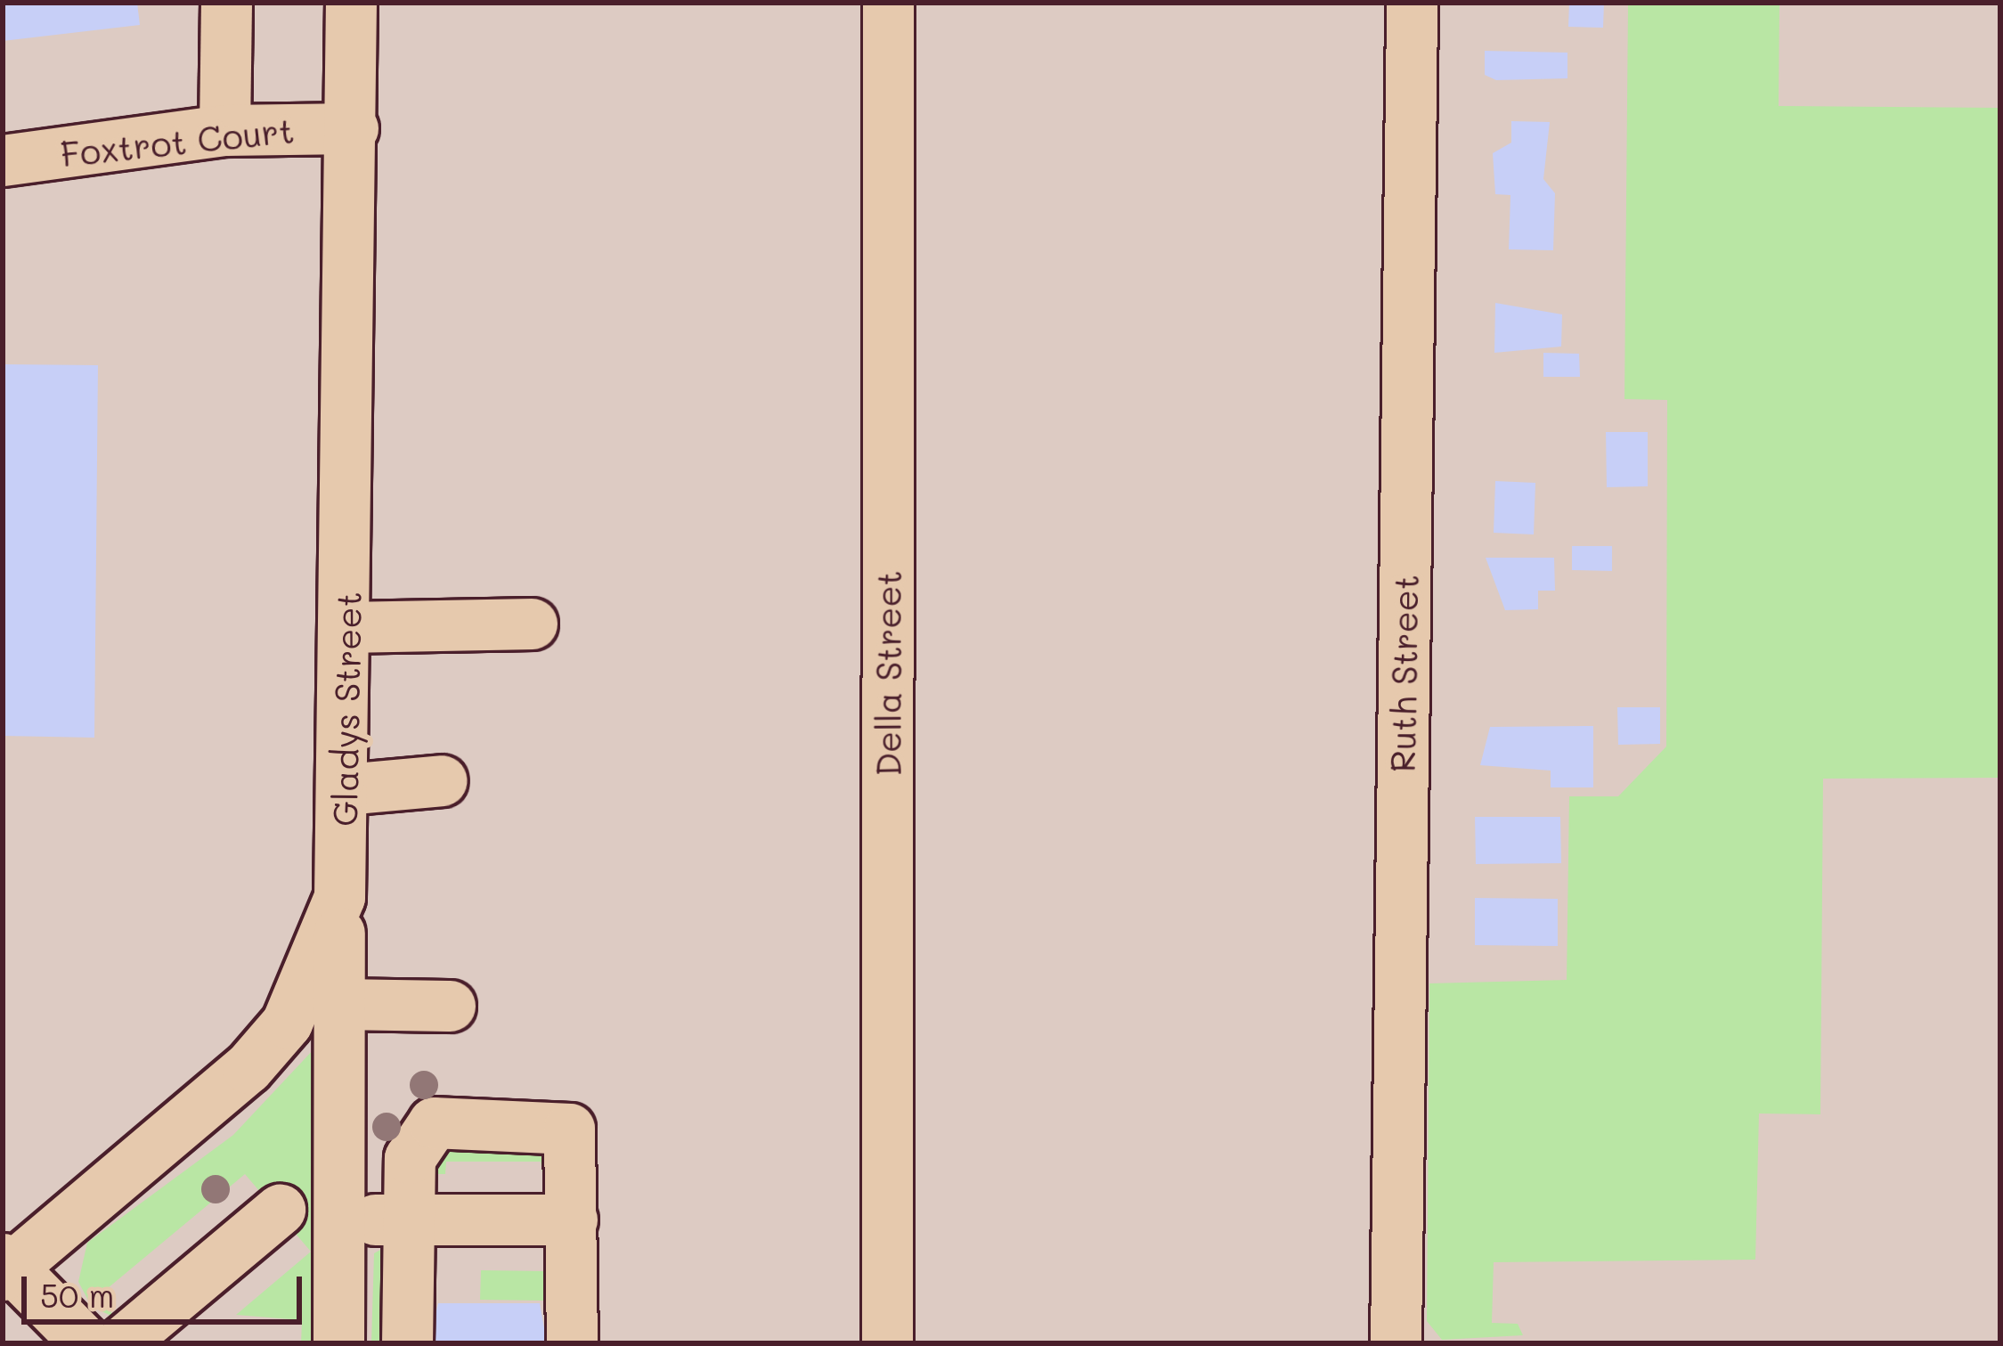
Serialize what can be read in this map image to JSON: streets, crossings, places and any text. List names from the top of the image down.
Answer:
{
  "streets": {
    "street": [
      "Foxtrot Court",
      "Della Street",
      "Ruth Street",
      "Gladys Street"
    ]
  },
  "crossings": [
    ["Foxtrot Court", "Gladys Street"]
  ],
  "scale_bar": "50 m"
}
